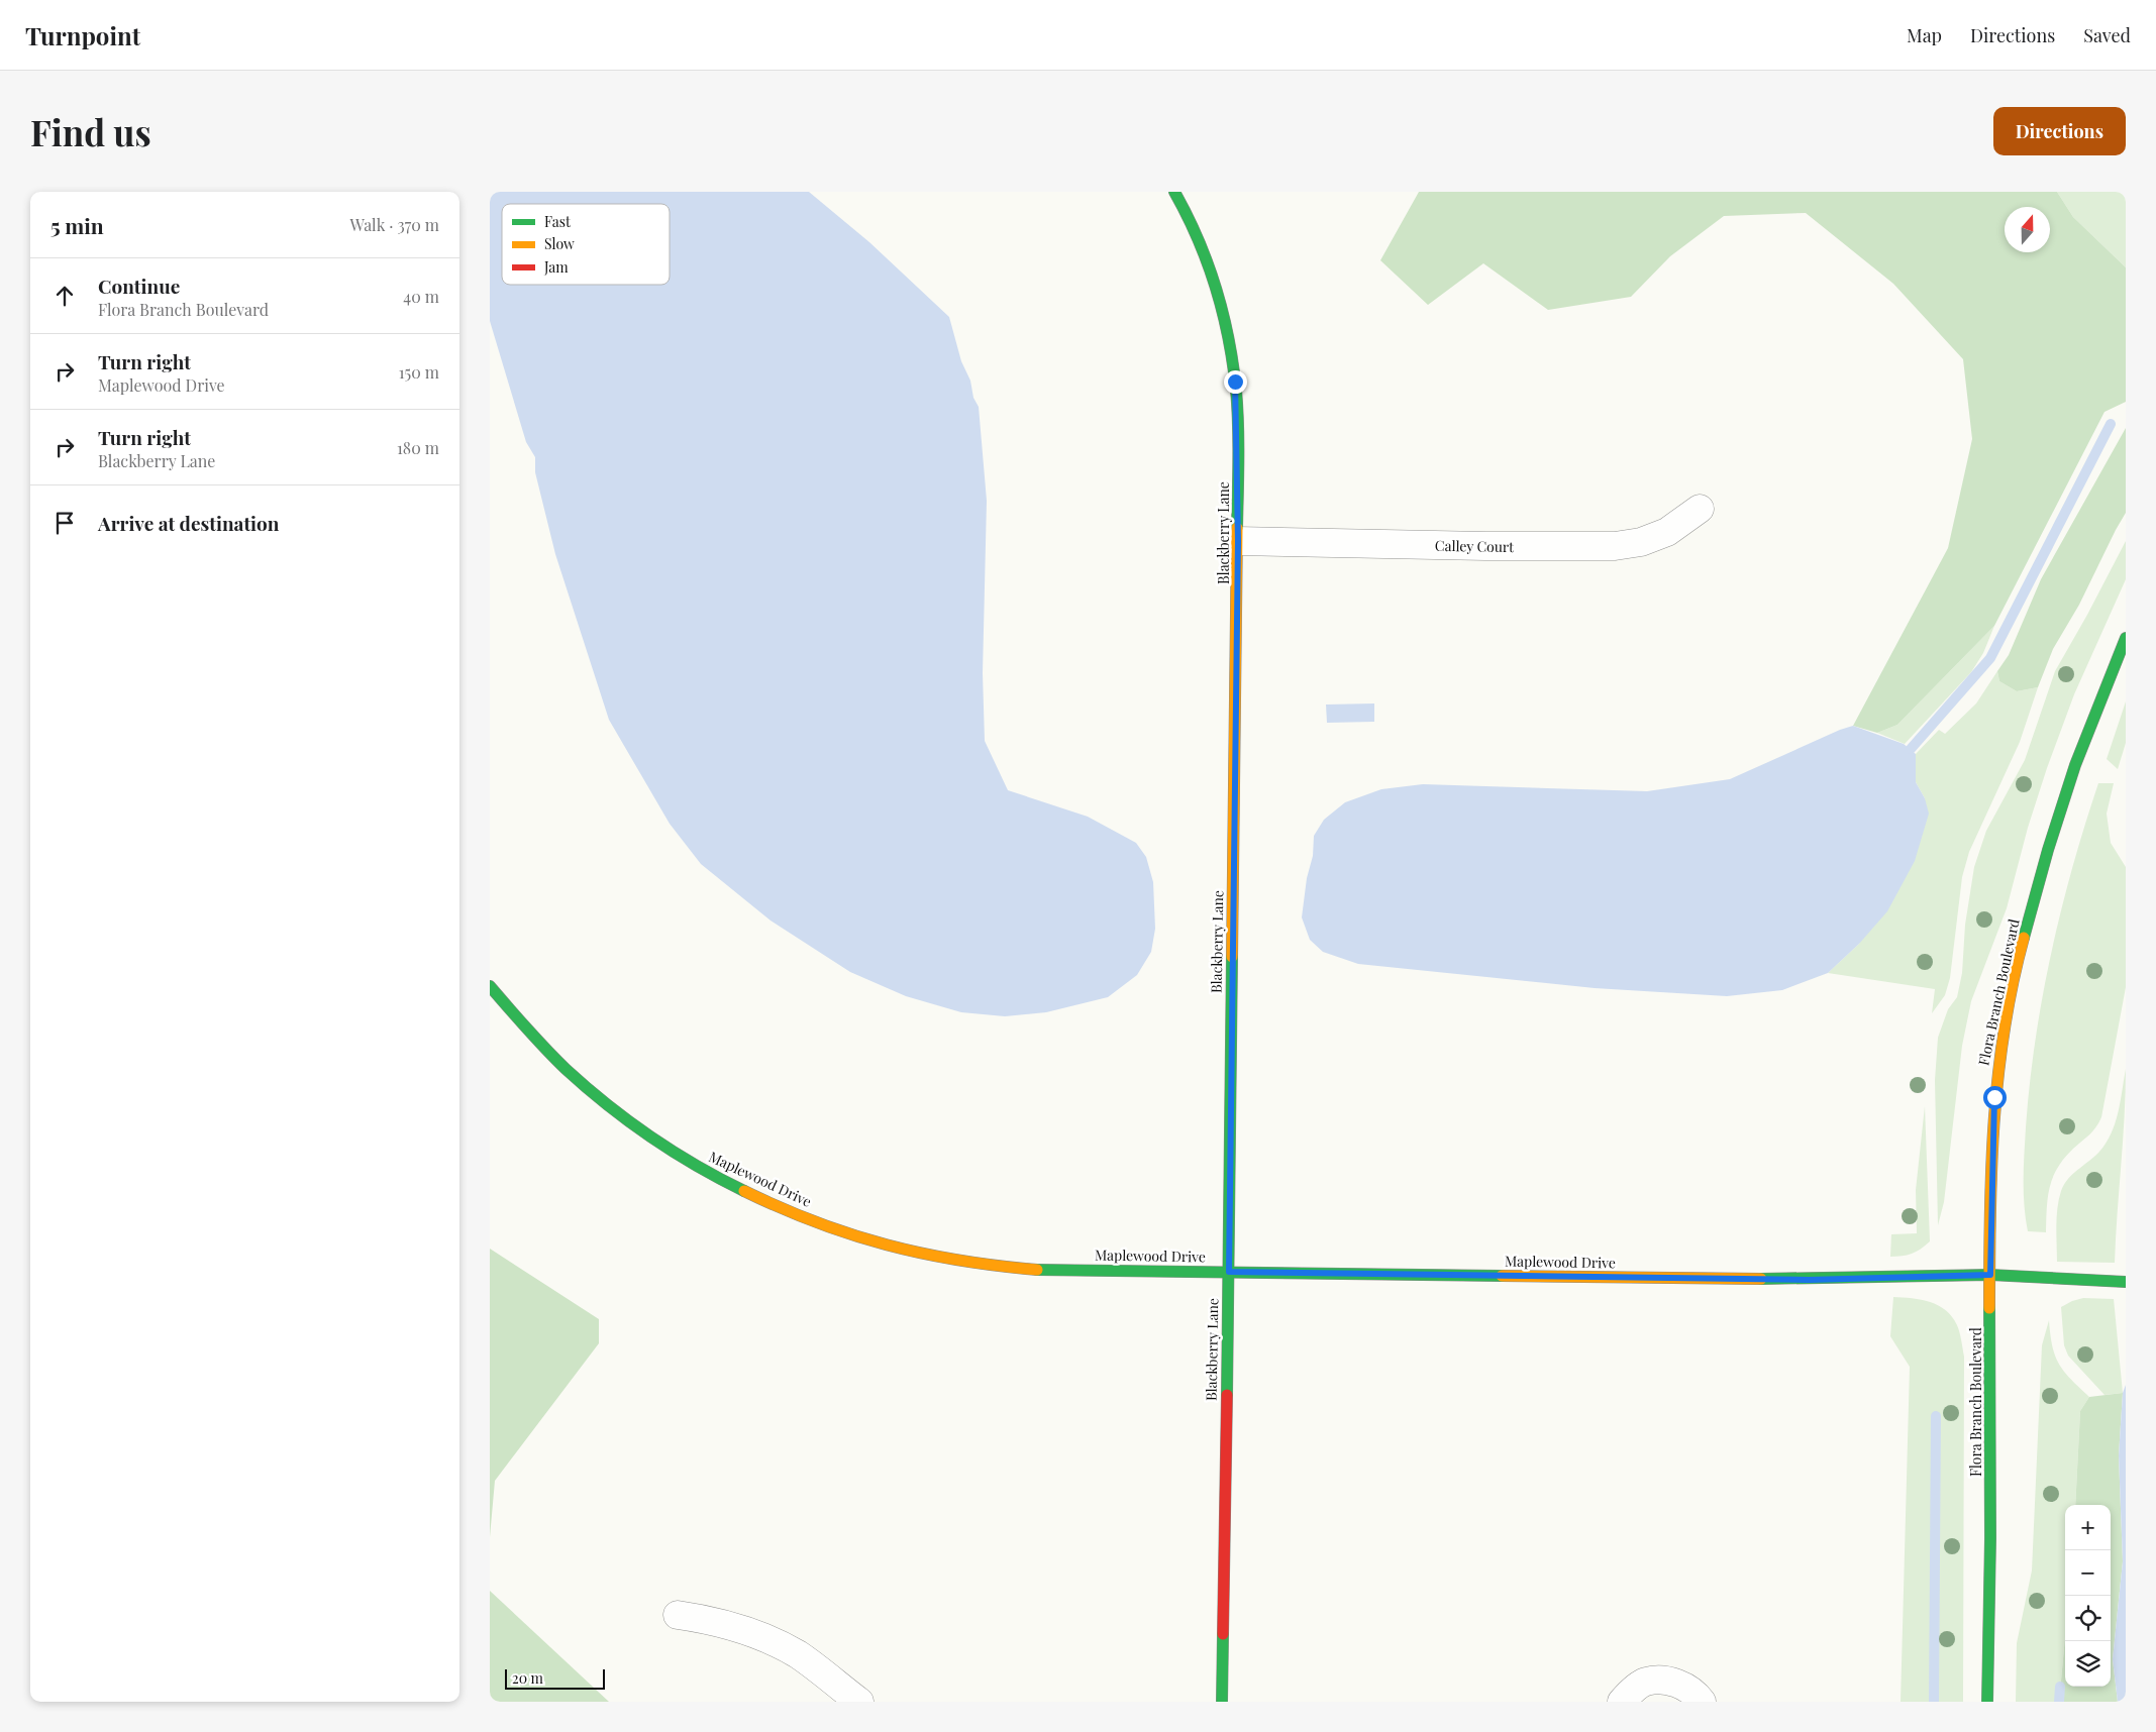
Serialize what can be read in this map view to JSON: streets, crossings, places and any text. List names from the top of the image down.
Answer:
{
  "streets": {
    "street": [
      "Blackberry Lane",
      "Calley Court",
      "Flora Branch Boulevard",
      "Maplewood Drive"
    ]
  },
  "crossings": [
    ["Blackberry Lane", "Calley Court"],
    ["Blackberry Lane", "Maplewood Drive"],
    ["Flora Branch Boulevard", "Maplewood Drive"]
  ],
  "legend": ["Fast", "Slow", "Jam"],
  "scale_bar": "20 m",
  "north": "top",
  "page": {
    "header": "Turnpoint",
    "nav": ["Map", "Directions", "Saved"],
    "buttons": "Directions",
    "title": "Find us",
    "heading": ["5 min", "Walk · 370 m"],
    "list": [
      ["Continue", "Flora Branch Boulevard", "40 m"],
      ["Turn right", "Maplewood Drive", "150 m"],
      ["Turn right", "Blackberry Lane", "180 m"],
      "Arrive at destination"
    ],
    "map_buttons": ["+", "−"],
    "scale": "20 m"
  }
}
